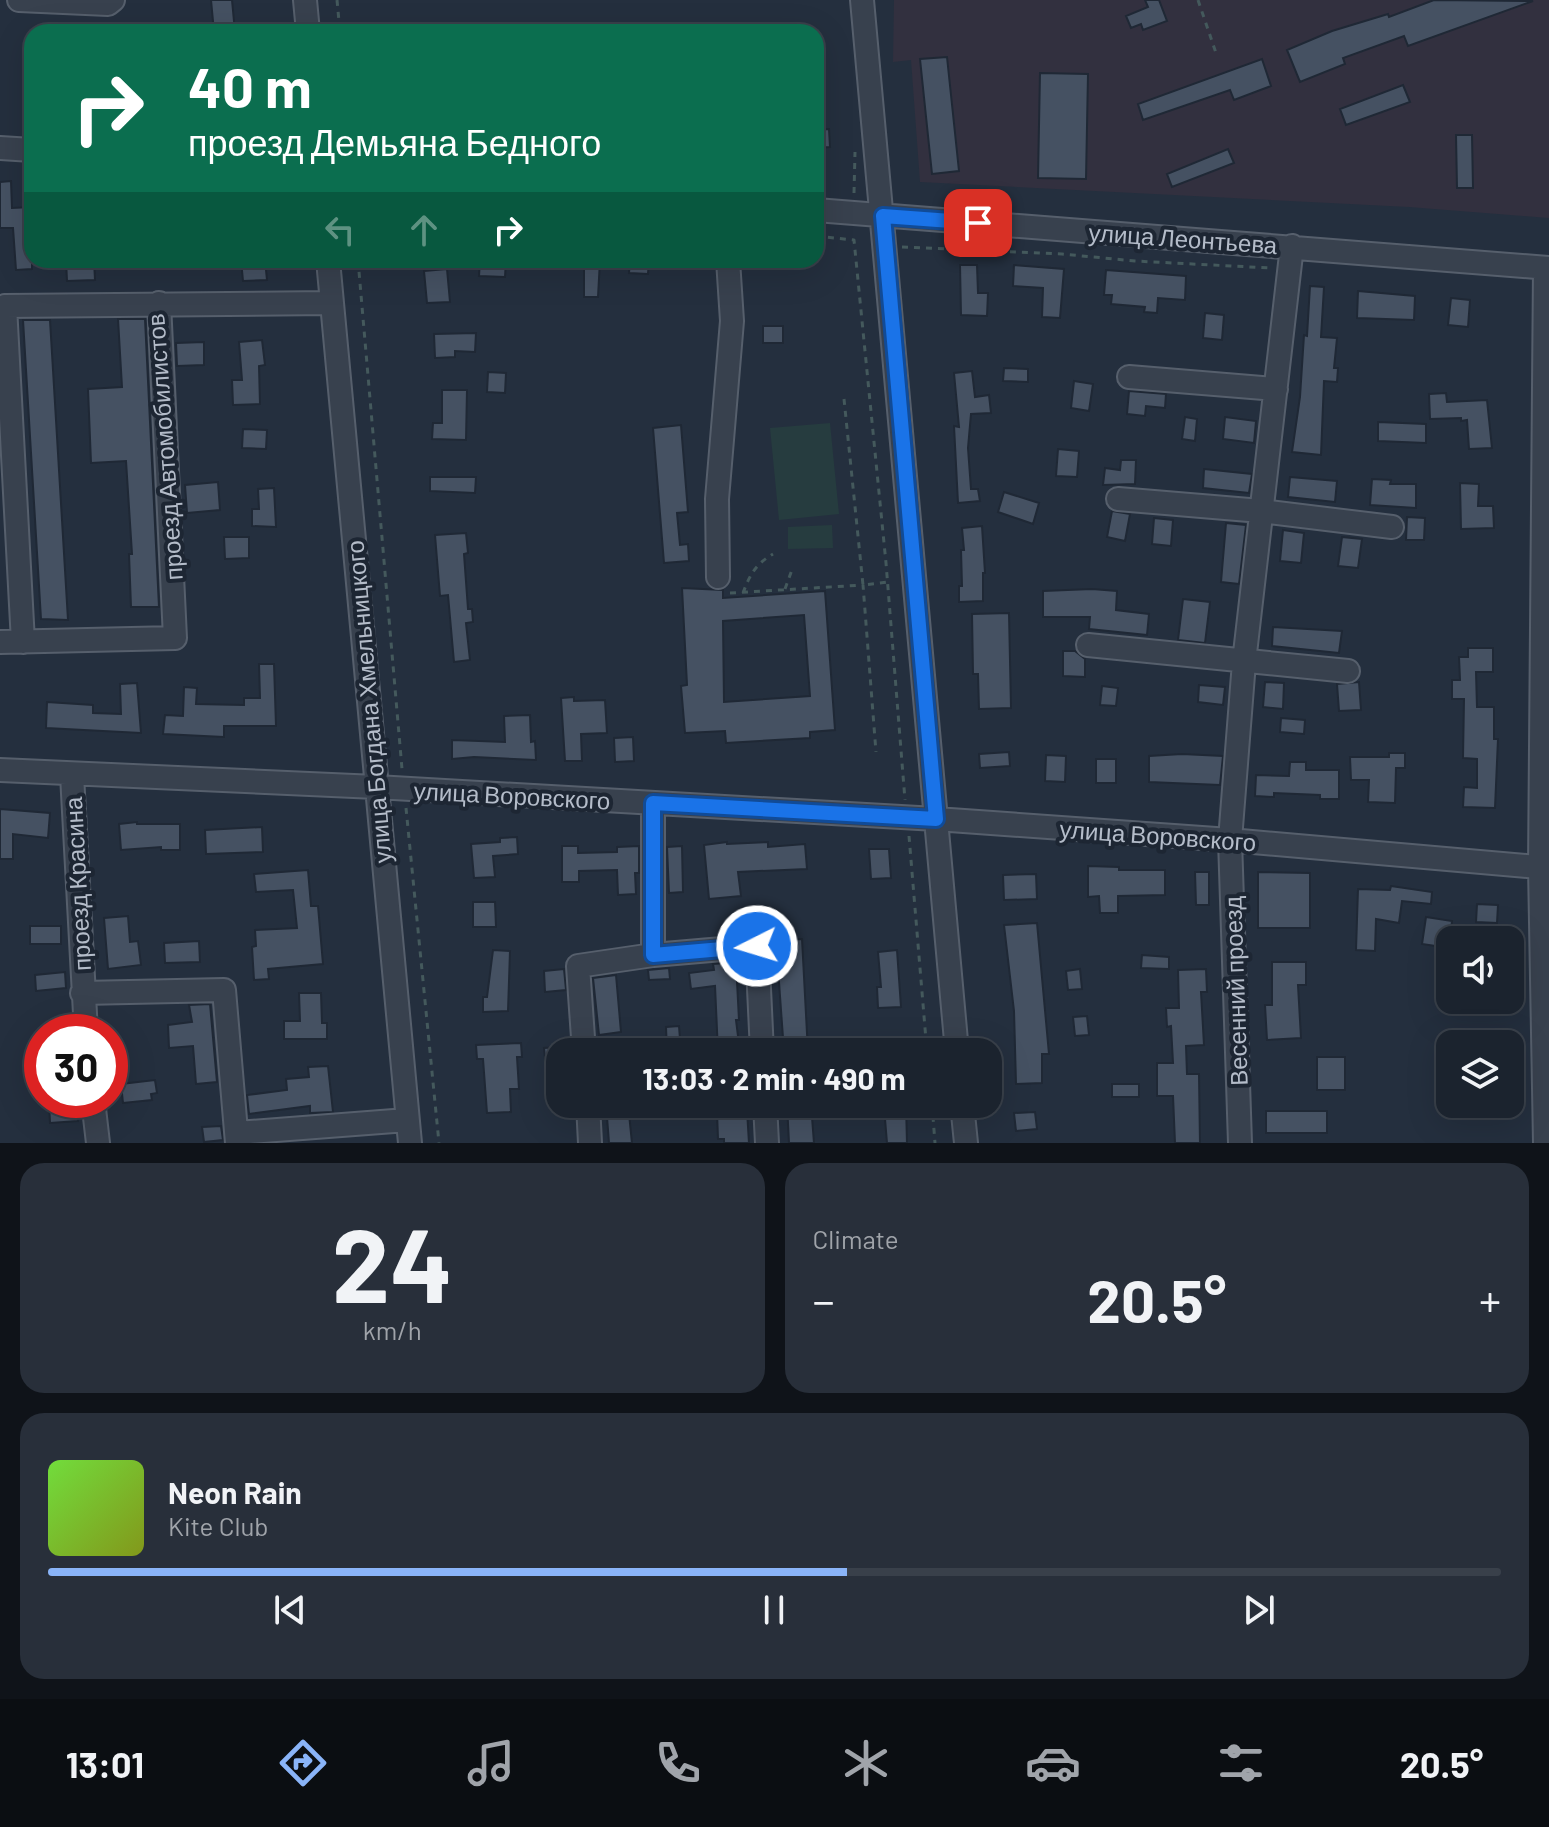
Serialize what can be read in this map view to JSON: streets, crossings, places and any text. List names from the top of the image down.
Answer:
{
  "streets": {
    "street": [
      "улица Леонтьева",
      "проезд Автомобилистов",
      "улица Богдана Хмельницкого",
      "улица Воровского",
      "проезд Красина",
      "Весенний проезд"
    ]
  },
  "crossings": [
    ["улица Леонтьева", "Весенний проезд"],
    ["улица Богдана Хмельницкого", "улица Воровского"],
    ["улица Богдана Хмельницкого", "проезд Красина"],
    ["улица Воровского", "проезд Красина"],
    ["улица Воровского", "Весенний проезд"]
  ],
  "page": {
    "turn": ["40 m", "проезд Демьяна Бедного"],
    "limit": "30",
    "trip": "13:03 · 2 min · 490 m",
    "tile": [
      ["24", "km/h"],
      "Climate"
    ],
    "heat": ["−", "20.5°", "+"],
    "song": ["Neon Rain", "Kite Club"],
    "tabs": ["13:01", "20.5°"]
  }
}
